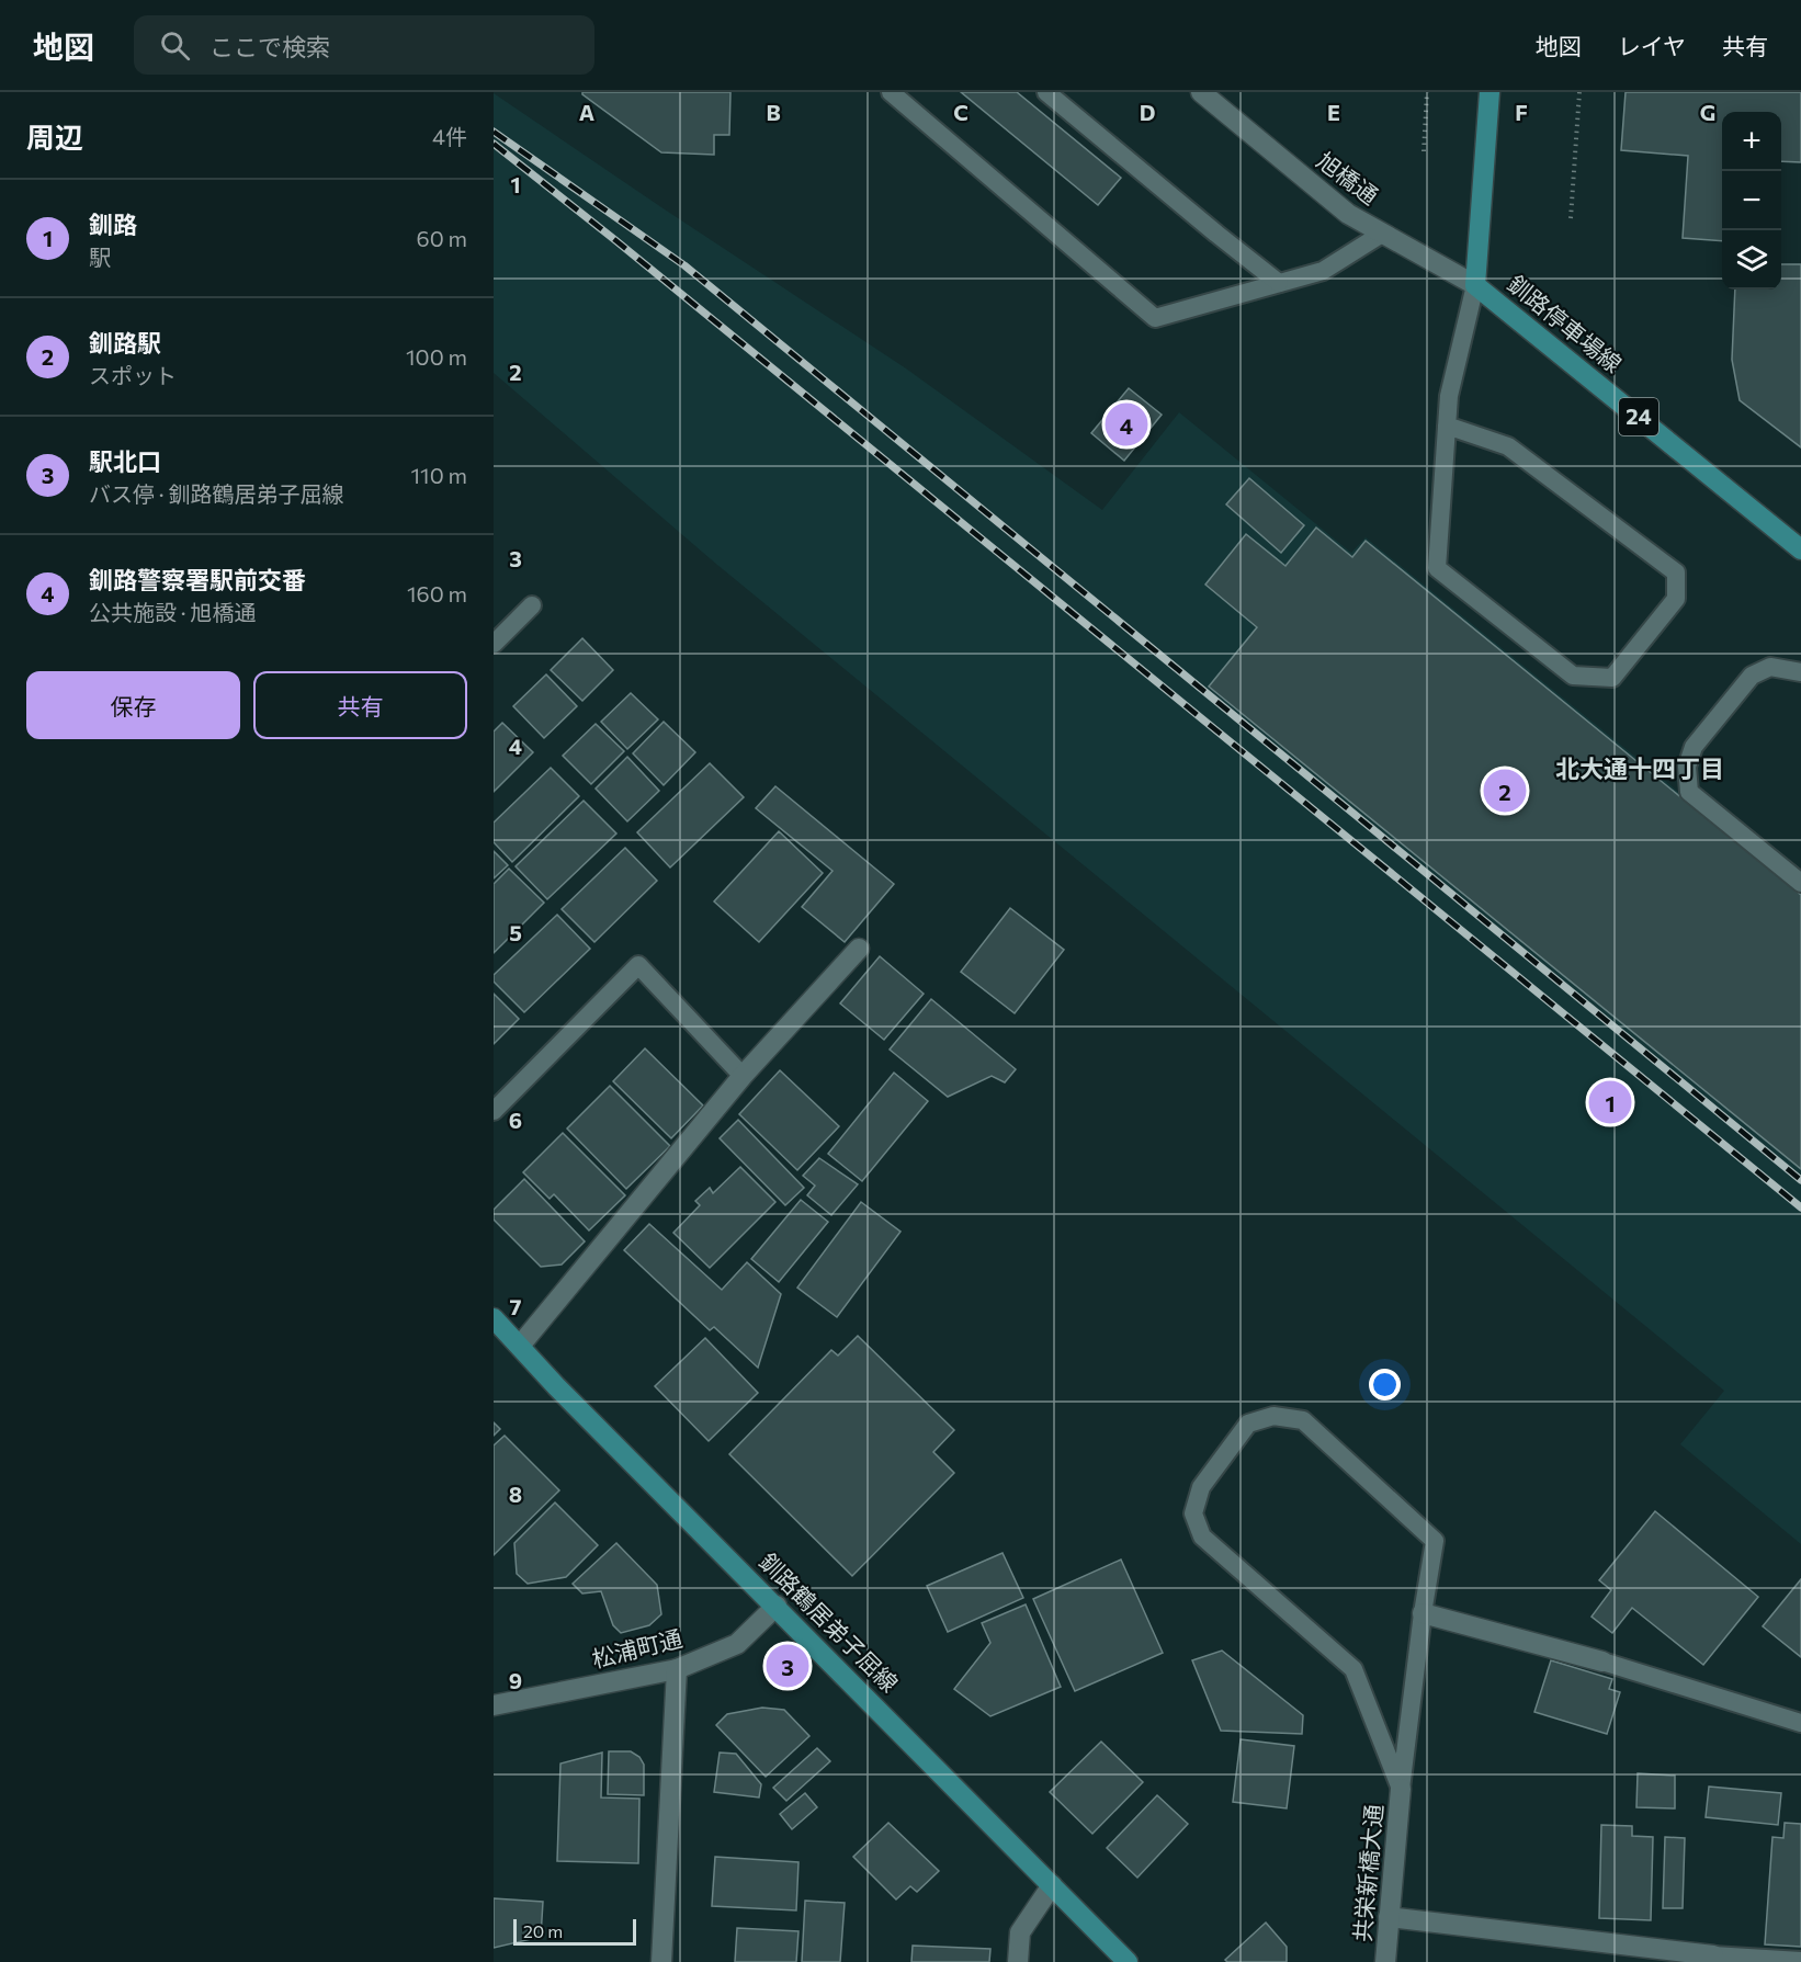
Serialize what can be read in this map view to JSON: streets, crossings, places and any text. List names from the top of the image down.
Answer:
{
  "streets": {
    "main road": ["釧路停車場線", "24", "釧路鶴居弟子屈線"],
    "street": ["旭橋通", "松浦町通", "共栄新橋大通"]
  },
  "crossings": [
    ["旭橋通", "釧路停車場線"],
    ["釧路鶴居弟子屈線", "松浦町通"]
  ],
  "districts": ["北大通十四丁目"],
  "scale_bar": "20 m",
  "page": {
    "header": "地図",
    "search": "ここで検索",
    "nav": ["地図", "レイヤ", "共有"],
    "heading": ["周辺", "4件"],
    "map_buttons": ["+", "−"],
    "list": [
      {
        "mark": "1",
        "name": "釧路",
        "note": "駅",
        "value": "60 m"
      },
      {
        "mark": "2",
        "name": "釧路駅",
        "note": "スポット",
        "value": "100 m"
      },
      {
        "mark": "3",
        "name": "駅北口",
        "note": "バス停 · 釧路鶴居弟子屈線",
        "value": "110 m"
      },
      {
        "mark": "4",
        "name": "釧路警察署駅前交番",
        "note": "公共施設 · 旭橋通",
        "value": "160 m"
      }
    ],
    "pins": [
      "4",
      "2",
      "1",
      "3"
    ],
    "buttons": ["保存", "共有"],
    "scale": "20 m"
  },
  "grid": {
    "columns": [
      "A",
      "B",
      "C",
      "D",
      "E",
      "F",
      "G"
    ],
    "rows": [
      "1",
      "2",
      "3",
      "4",
      "5",
      "6",
      "7",
      "8",
      "9"
    ]
  }
}
